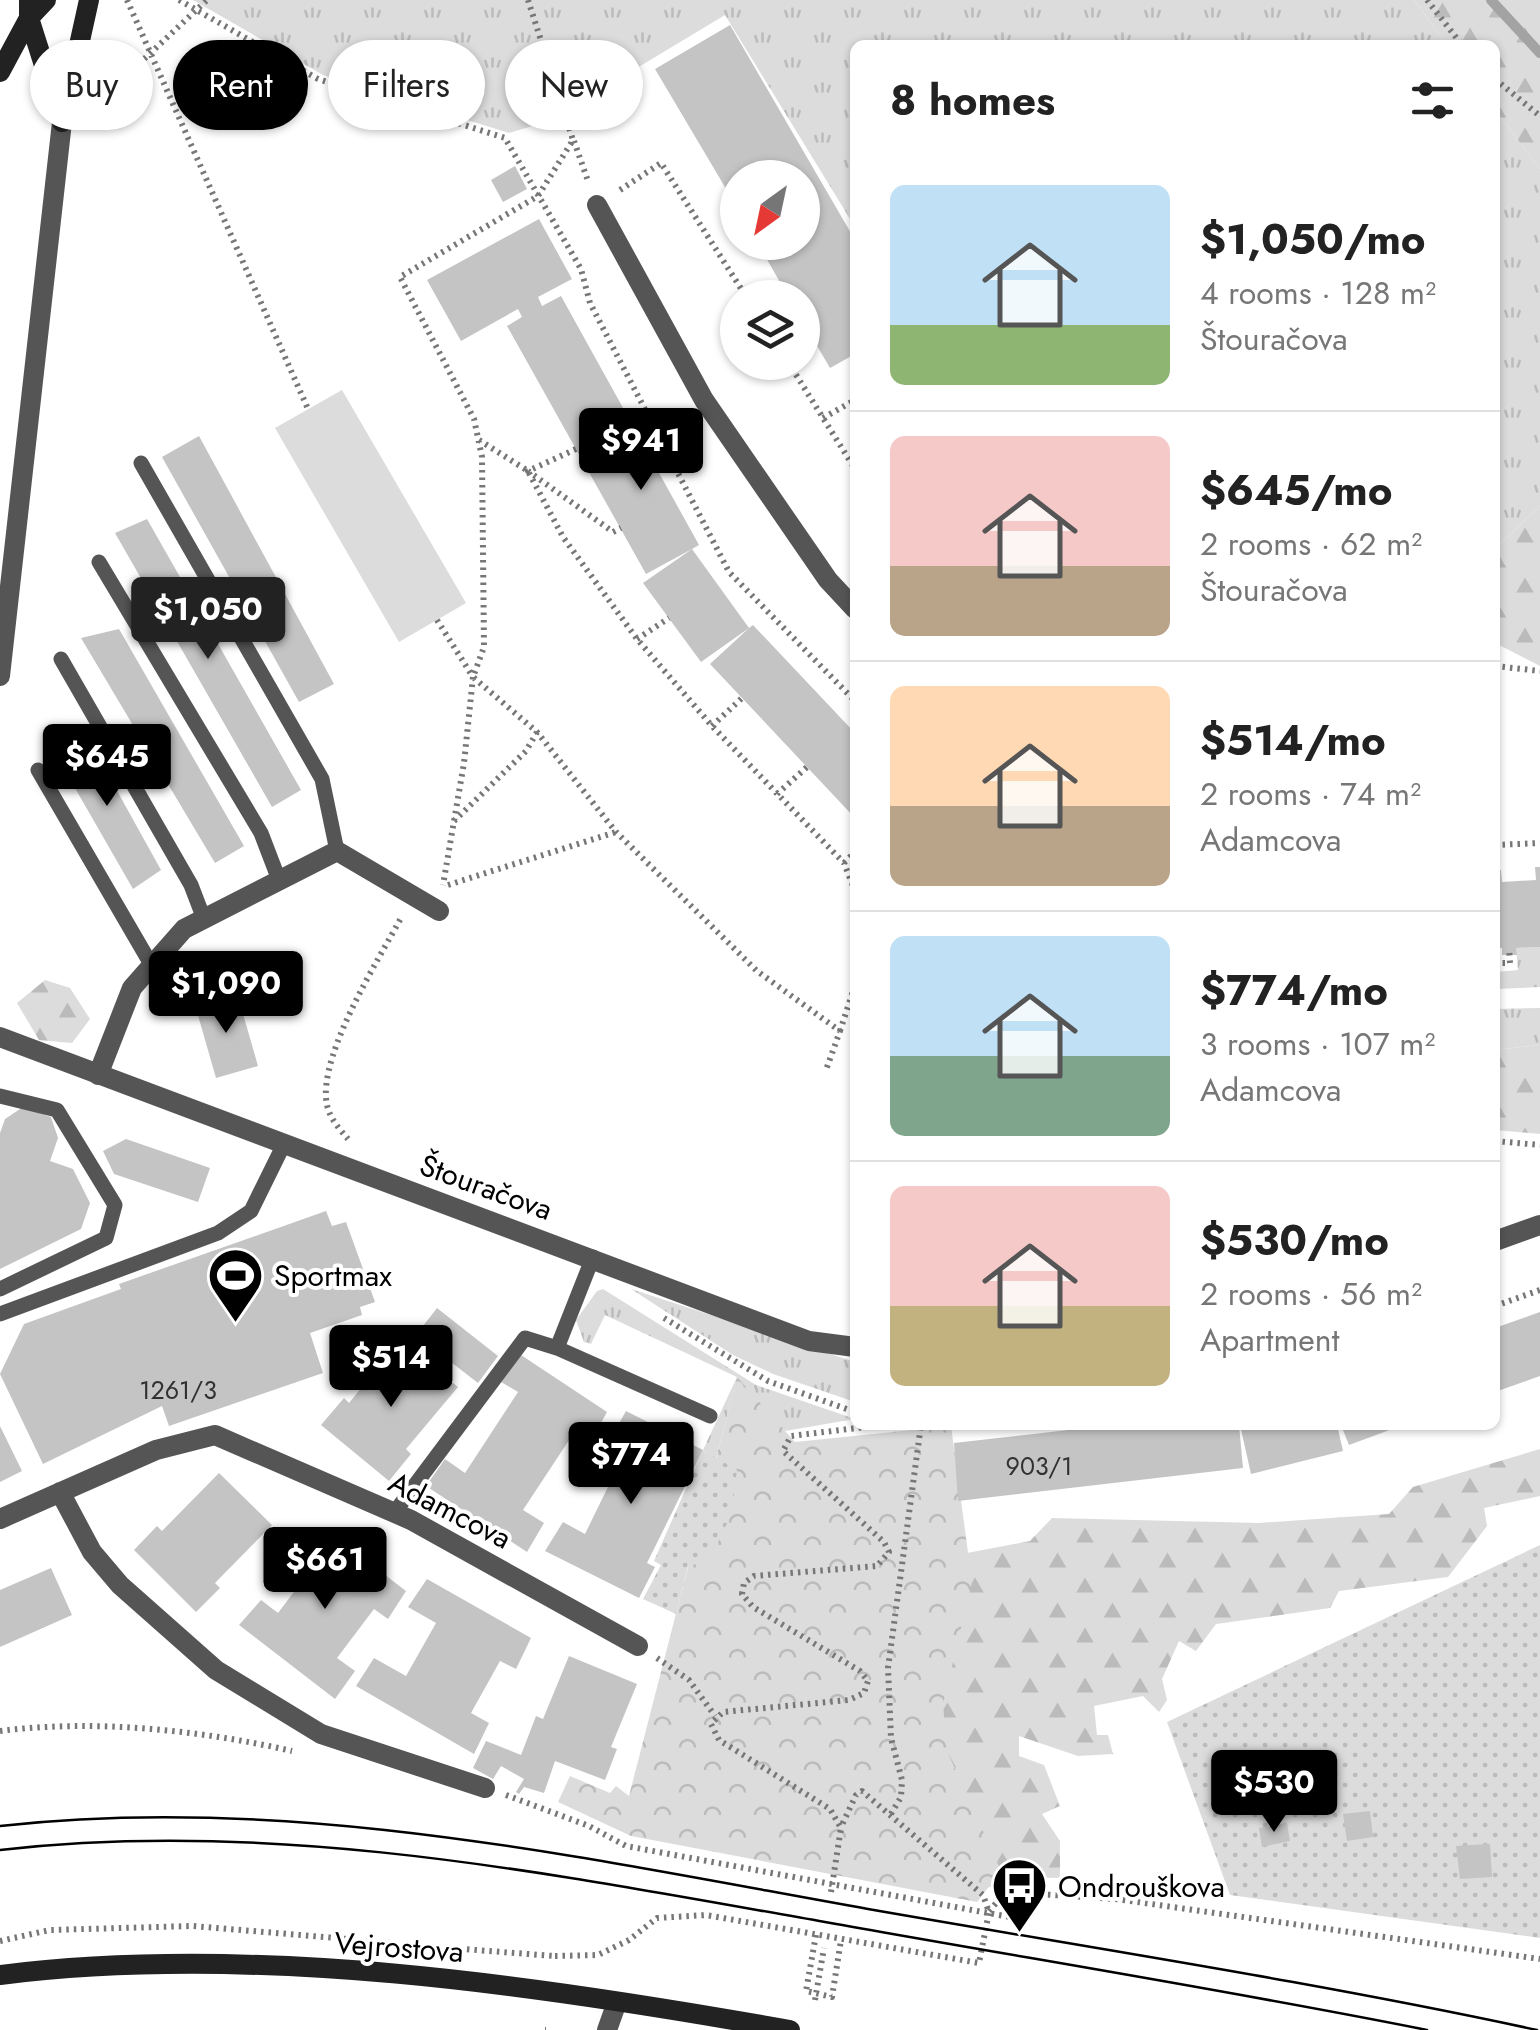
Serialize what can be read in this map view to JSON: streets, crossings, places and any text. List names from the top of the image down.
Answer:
{
  "streets": {
    "street": ["Štouračova", "Adamcova", "Vejrostova"]
  },
  "places": {
    "sports": ["Sportmax"],
    "bus stop": ["Ondrouškova"]
  },
  "house_numbers": ["1261/3", "903/1"],
  "north": "bottom left",
  "page": {
    "chip": [
      "Buy",
      "Rent",
      "Filters",
      "New"
    ],
    "heading": "8 homes",
    "list": [
      {
        "name": "$1,050/mo",
        "note": "4 rooms · 128 m² · Štouračova"
      },
      {
        "name": "$645/mo",
        "note": "2 rooms · 62 m² · Štouračova"
      },
      {
        "name": "$514/mo",
        "note": "2 rooms · 74 m² · Adamcova"
      },
      {
        "name": "$774/mo",
        "note": "3 rooms · 107 m² · Adamcova"
      },
      {
        "name": "$530/mo",
        "note": "2 rooms · 56 m² · Apartment"
      }
    ],
    "price": [
      "$941",
      "$1,050",
      "$645",
      "$1,090",
      "$514",
      "$774",
      "$661",
      "$530"
    ]
  }
}
